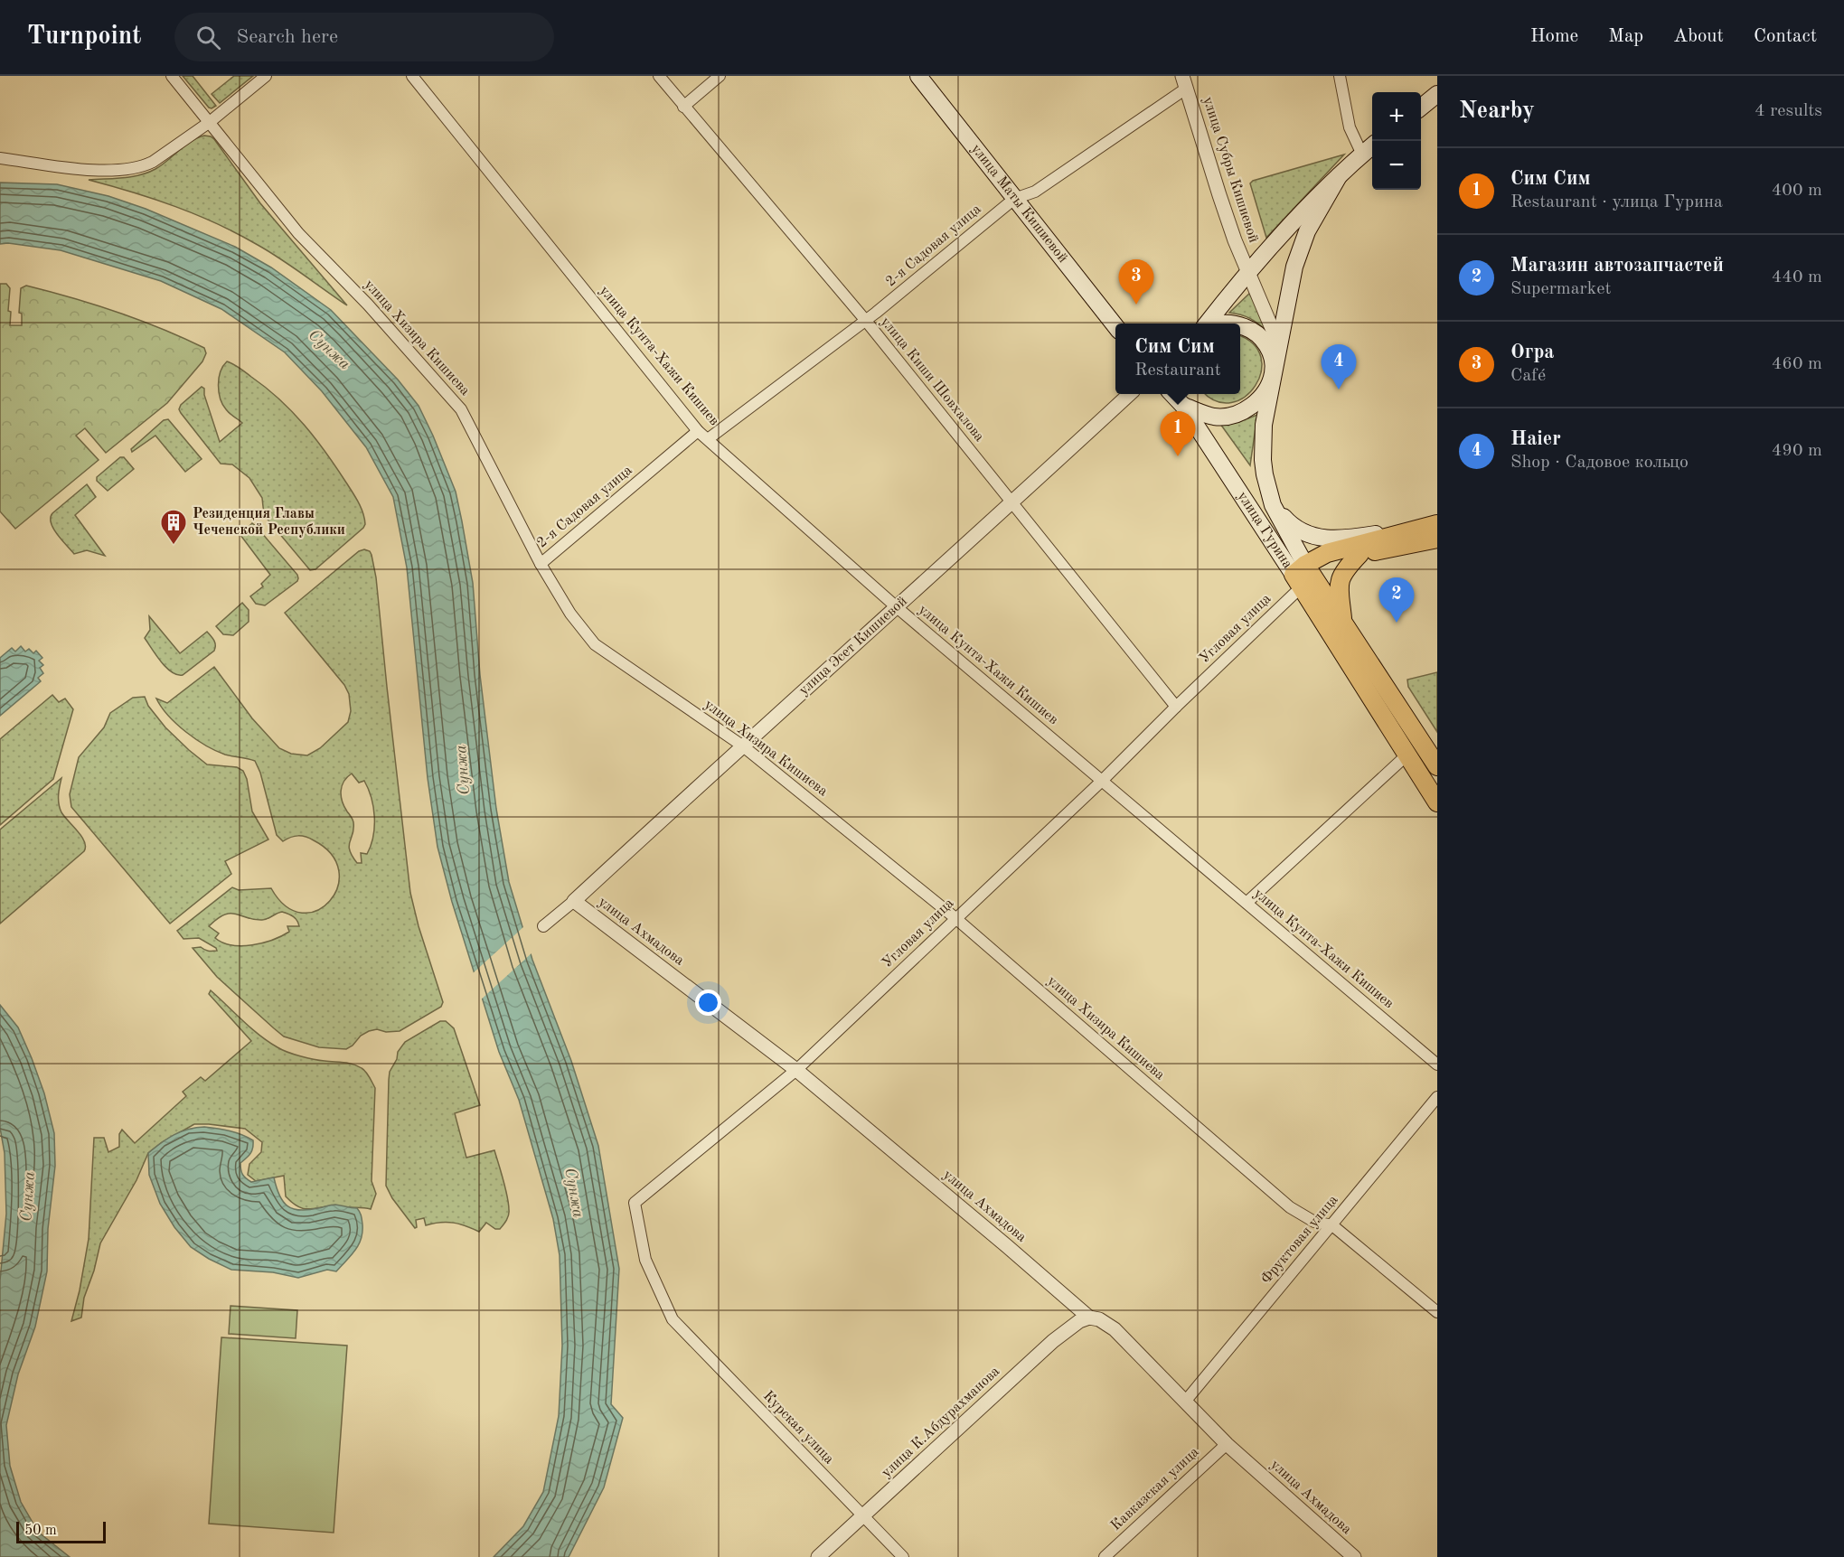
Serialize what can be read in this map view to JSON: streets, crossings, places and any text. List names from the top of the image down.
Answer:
{
  "streets": {
    "main road": ["улица Маты Кишиевой", "улица Гурина"],
    "street": [
      "улица Субры Кишиевой",
      "2-я Садовая улица",
      "улица Хизира Кишиева",
      "улица Кунта-Хажи Кишиев",
      "улица Киши Шовхалова",
      "Угловая улица",
      "улица Эсет Кишиевой",
      "улица Ахмадова",
      "Фруктовая улица",
      "улица К.Абдурахманова",
      "Курская улица",
      "Кавказская улица"
    ]
  },
  "crossings": [
    ["улица Субры Кишиевой", "2-я Садовая улица"],
    ["улица Маты Кишиевой", "2-я Садовая улица"],
    ["2-я Садовая улица", "улица Хизира Кишиева"],
    ["2-я Садовая улица", "улица Кунта-Хажи Кишиев"],
    ["2-я Садовая улица", "улица Киши Шовхалова"],
    ["улица Хизира Кишиева", "Угловая улица"],
    ["улица Хизира Кишиева", "улица Эсет Кишиевой"],
    ["улица Хизира Кишиева", "Фруктовая улица"],
    ["улица Кунта-Хажи Кишиев", "Угловая улица"],
    ["улица Кунта-Хажи Кишиев", "улица Эсет Кишиевой"],
    ["улица Киши Шовхалова", "Угловая улица"],
    ["улица Киши Шовхалова", "улица Эсет Кишиевой"],
    ["улица Гурина", "Угловая улица"],
    ["Угловая улица", "улица Ахмадова"],
    ["Угловая улица", "Курская улица"],
    ["улица Эсет Кишиевой", "улица Ахмадова"],
    ["улица Ахмадова", "Фруктовая улица"],
    ["улица Ахмадова", "улица К.Абдурахманова"],
    ["улица Ахмадова", "Кавказская улица"],
    ["улица К.Абдурахманова", "Курская улица"]
  ],
  "water": ["Сунжа"],
  "places": {
    "building": ["Резиденция Главы Чеченской Республики"]
  },
  "scale_bar": "50 m",
  "page": {
    "header": "Turnpoint",
    "search": "Search here",
    "nav": [
      "Home",
      "Map",
      "About",
      "Contact"
    ],
    "heading": ["Nearby", "4 results"],
    "map_buttons": ["+", "−"],
    "list": [
      {
        "mark": "1",
        "name": "Сим Сим",
        "note": "Restaurant · улица Гурина",
        "value": "400 m"
      },
      {
        "mark": "2",
        "name": "Магазин автозапчастей",
        "note": "Supermarket",
        "value": "440 m"
      },
      {
        "mark": "3",
        "name": "Огра",
        "note": "Café",
        "value": "460 m"
      },
      {
        "mark": "4",
        "name": "Haier",
        "note": "Shop · Садовое кольцо",
        "value": "490 m"
      }
    ],
    "pins": [
      "3",
      "4",
      "1",
      "2"
    ],
    "popup": ["Сим Сим", "Restaurant"],
    "scale": "50 m"
  }
}
